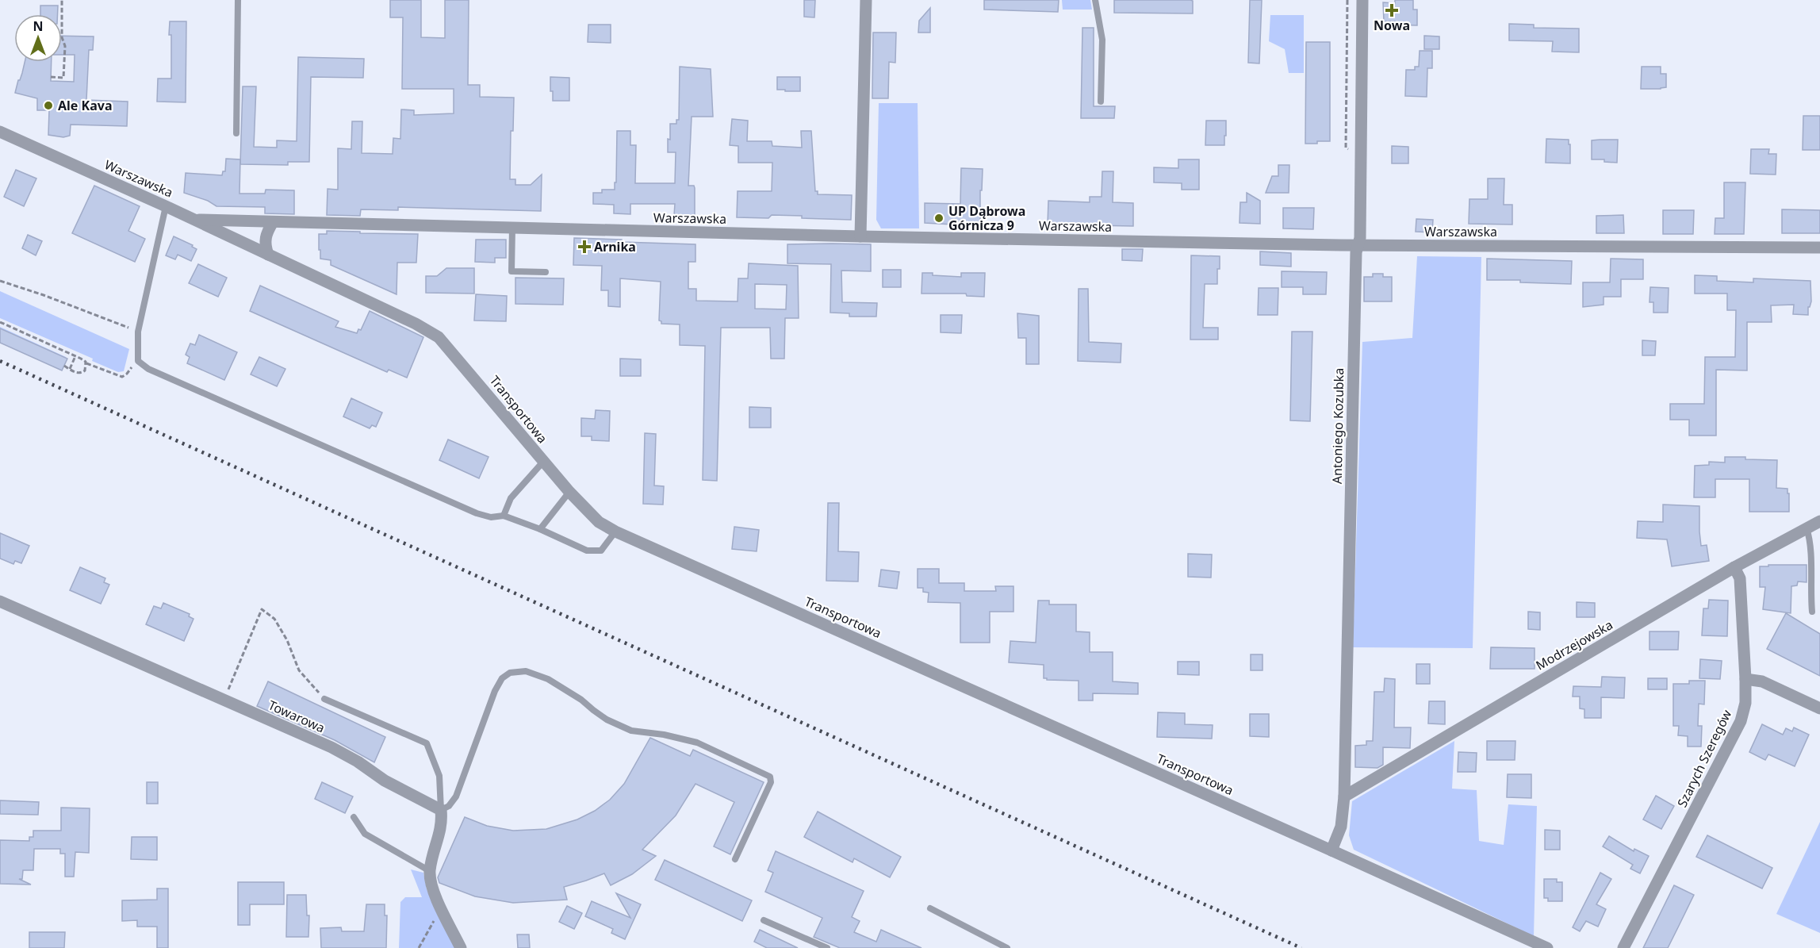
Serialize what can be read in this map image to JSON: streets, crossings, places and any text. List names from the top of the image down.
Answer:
{
  "streets": {
    "street": [
      "Warszawska",
      "Transportowa",
      "Antoniego Kozubka",
      "Modrzejowska",
      "Towarowa",
      "Szarych Szeregów"
    ]
  },
  "crossings": [
    ["Warszawska", "Transportowa"],
    ["Warszawska", "Antoniego Kozubka"],
    ["Transportowa", "Antoniego Kozubka"],
    ["Antoniego Kozubka", "Modrzejowska"],
    ["Modrzejowska", "Szarych Szeregów"]
  ],
  "places": {
    "health": ["Nowa", "Arnika"],
    "other": ["Ale Kava", "UP Dąbrowa Górnicza 9"]
  },
  "north": "top"
}
